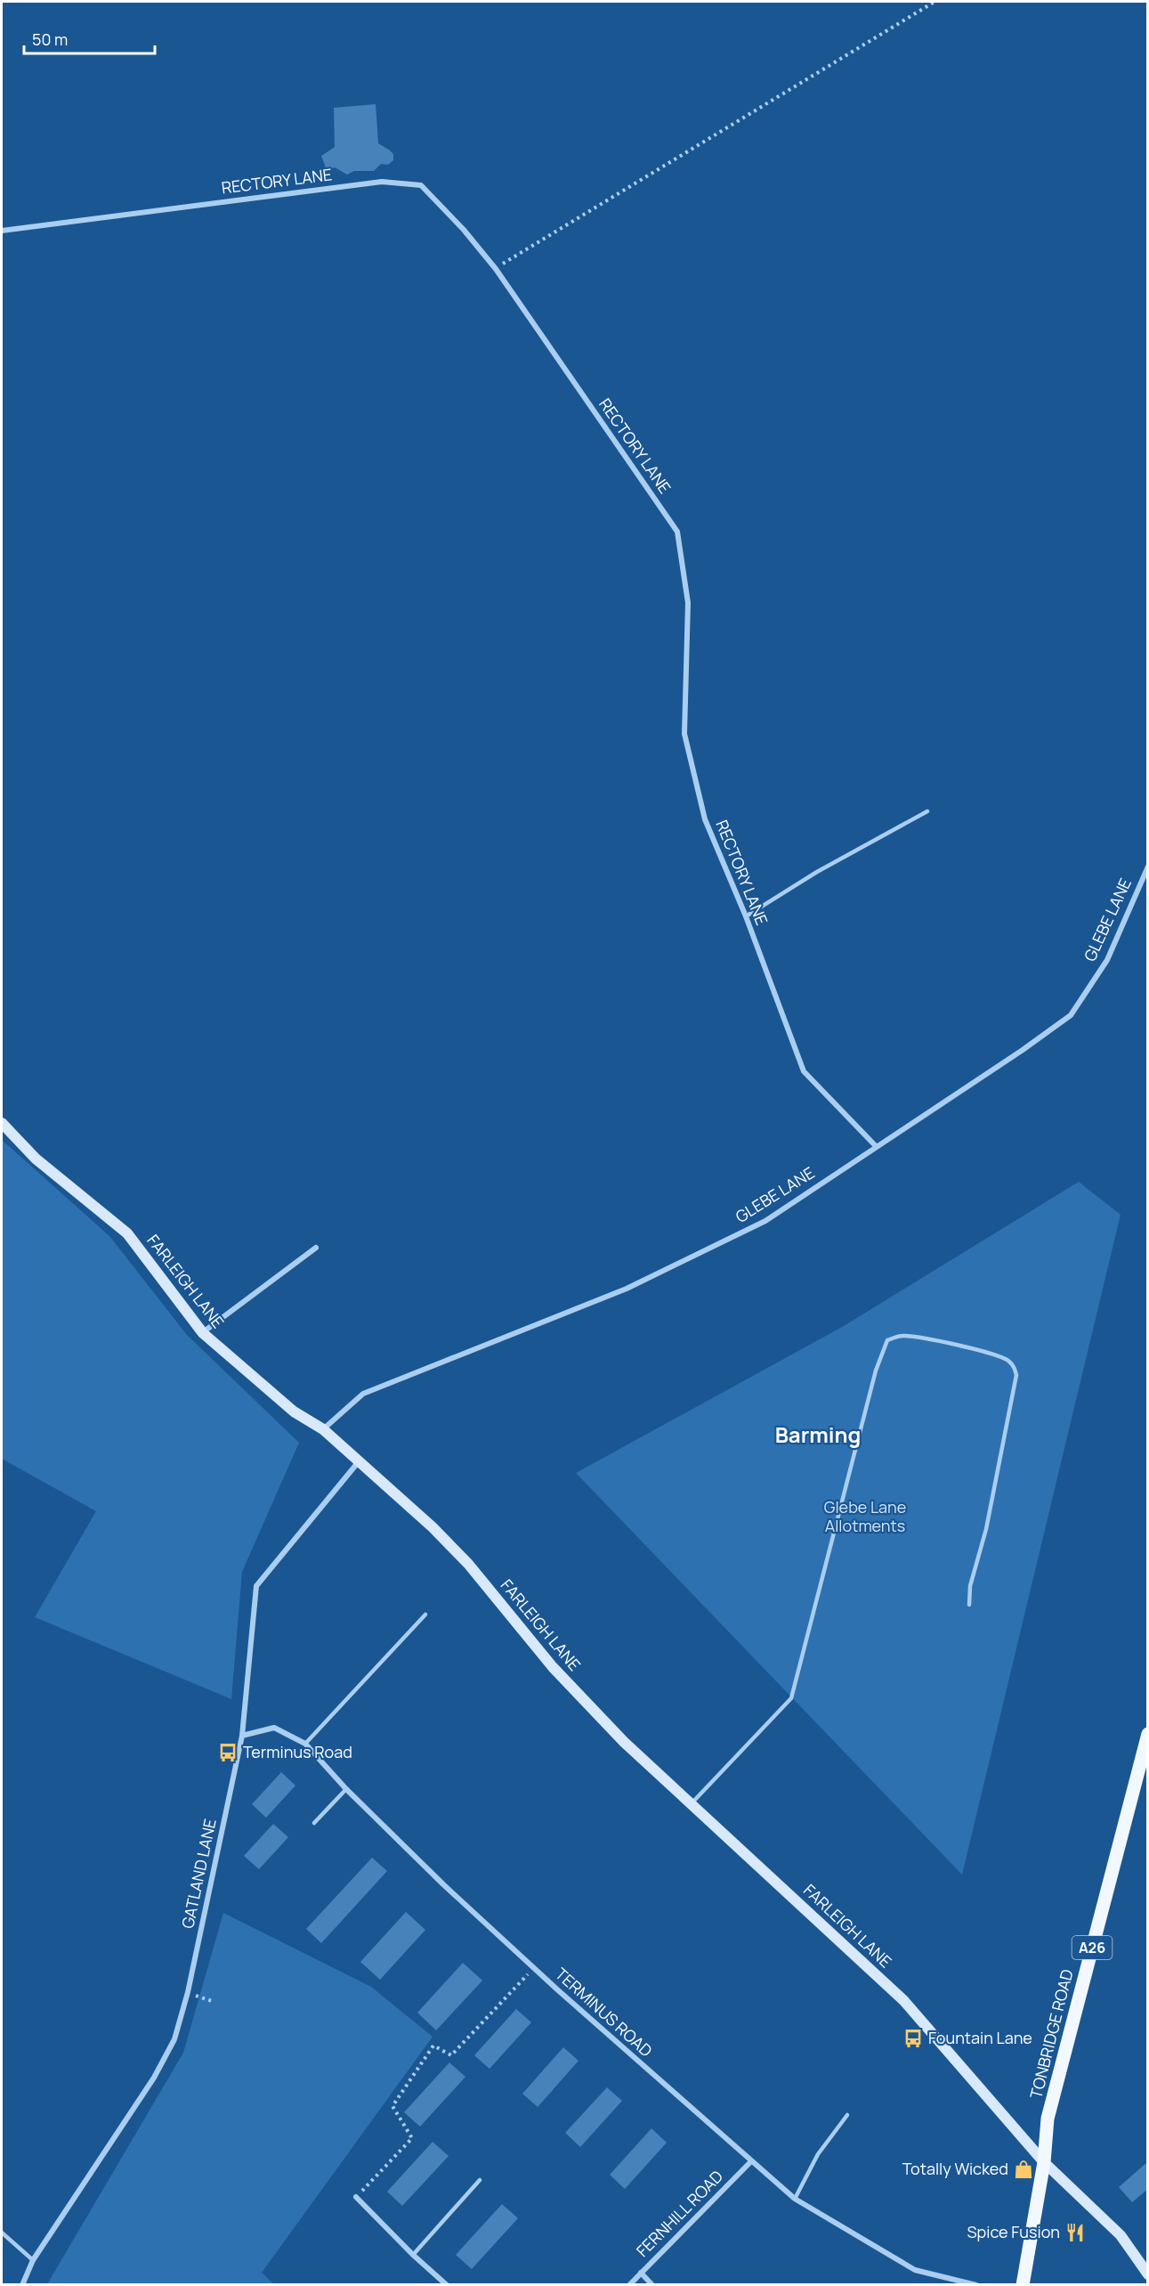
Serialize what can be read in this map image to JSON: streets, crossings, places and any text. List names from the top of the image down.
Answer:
{
  "streets": {
    "main road": ["A26", "TONBRIDGE ROAD"],
    "street": [
      "RECTORY LANE",
      "GLEBE LANE",
      "FARLEIGH LANE",
      "GATLAND LANE",
      "TERMINUS ROAD",
      "FERNHILL ROAD"
    ]
  },
  "crossings": [
    ["RECTORY LANE", "GLEBE LANE"],
    ["GLEBE LANE", "FARLEIGH LANE"],
    ["FARLEIGH LANE", "GATLAND LANE"],
    ["FARLEIGH LANE", "TONBRIDGE ROAD"],
    ["GATLAND LANE", "TERMINUS ROAD"],
    ["TERMINUS ROAD", "FERNHILL ROAD"]
  ],
  "districts": ["Barming"],
  "parks": ["Glebe Lane Allotments"],
  "places": {
    "bus stop": ["Terminus Road", "Fountain Lane"],
    "shop": ["Totally Wicked"],
    "restaurant": ["Spice Fusion"]
  },
  "scale_bar": "50 m"
}
